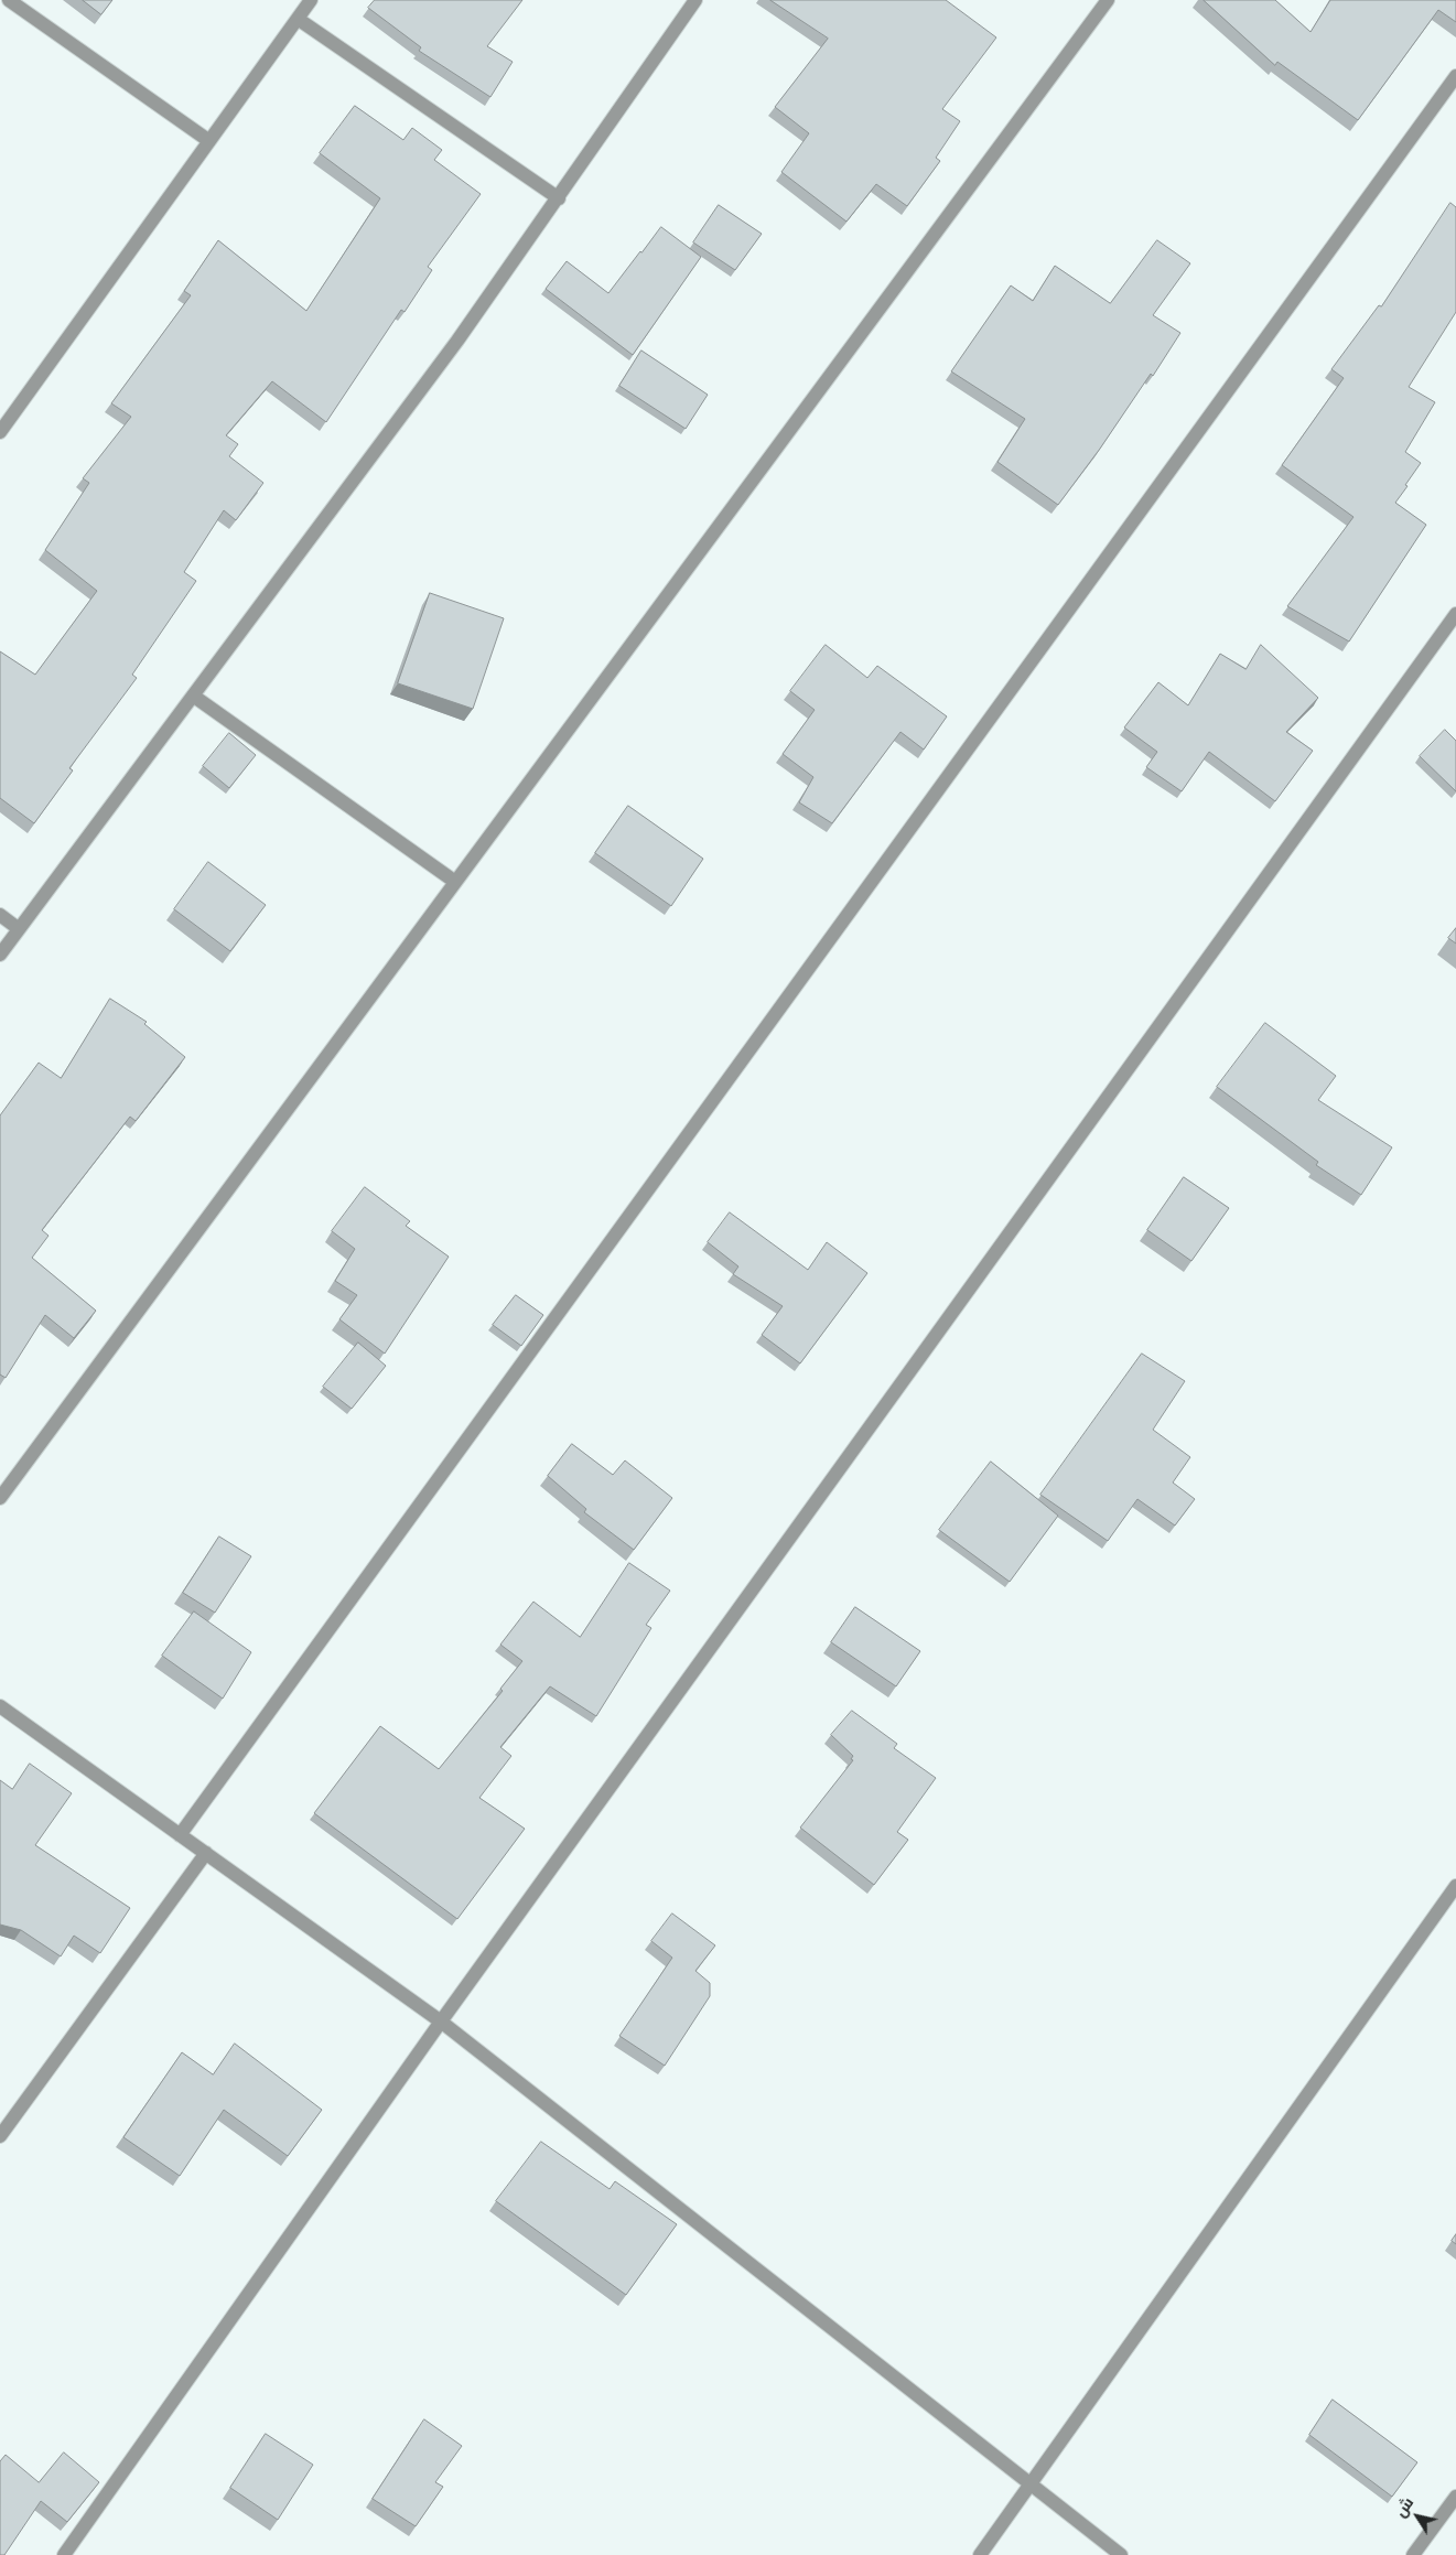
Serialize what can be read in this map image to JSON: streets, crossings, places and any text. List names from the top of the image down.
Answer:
{
  "north": "top left"
}
